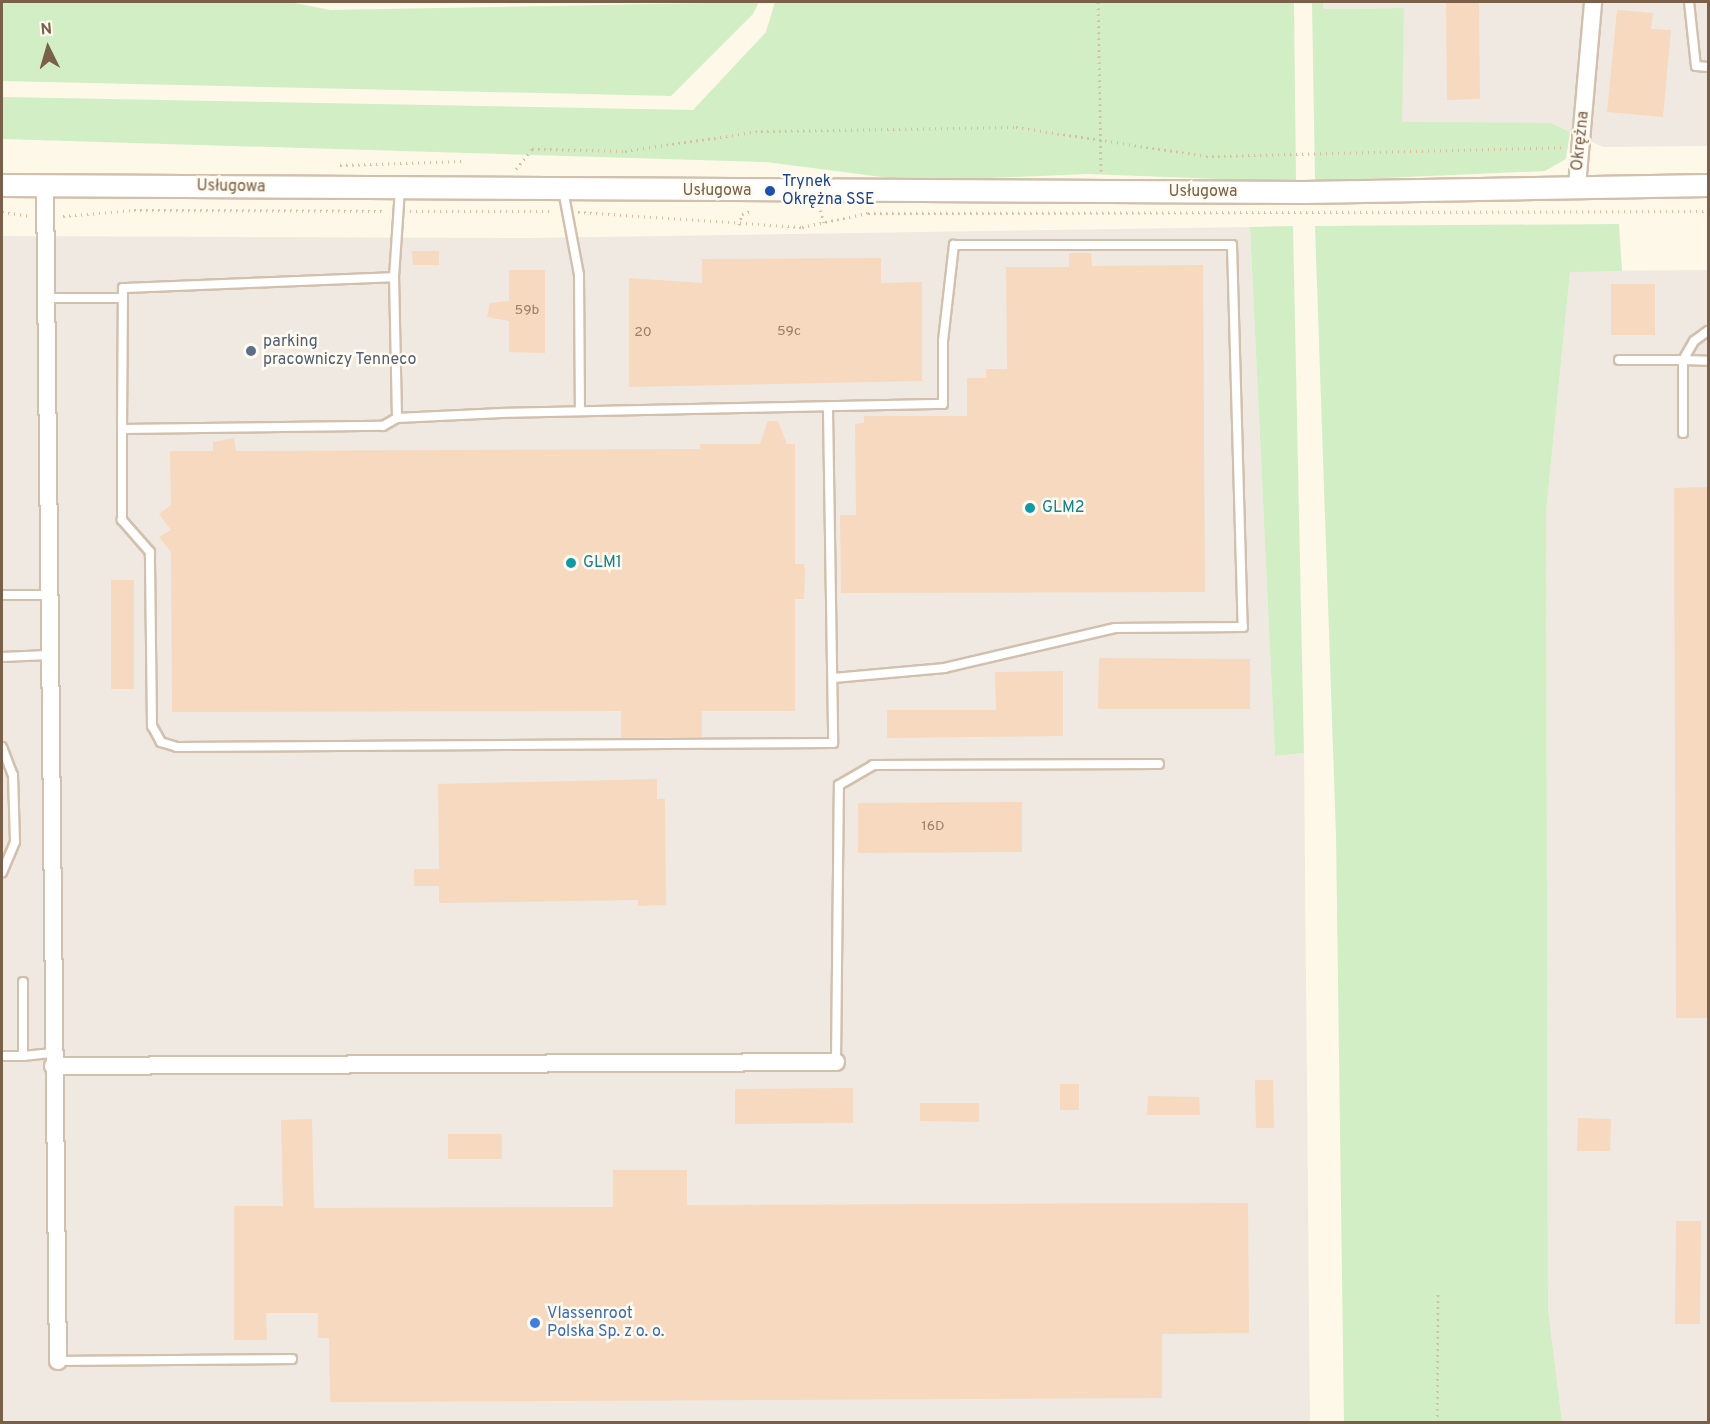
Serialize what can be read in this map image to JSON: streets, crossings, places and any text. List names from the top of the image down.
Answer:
{
  "streets": {
    "street": ["Okrężna", "Usługowa"]
  },
  "crossings": [
    ["Okrężna", "Usługowa"]
  ],
  "places": [
    "Trynek Okrężna SSE",
    "parking pracowniczy Tenneco",
    "GLM2",
    "GLM1",
    "Vlassenroot Polska Sp. z o. o."
  ],
  "house_numbers": [
    "59b",
    "59c",
    "20",
    "16D"
  ],
  "north": "top"
}
